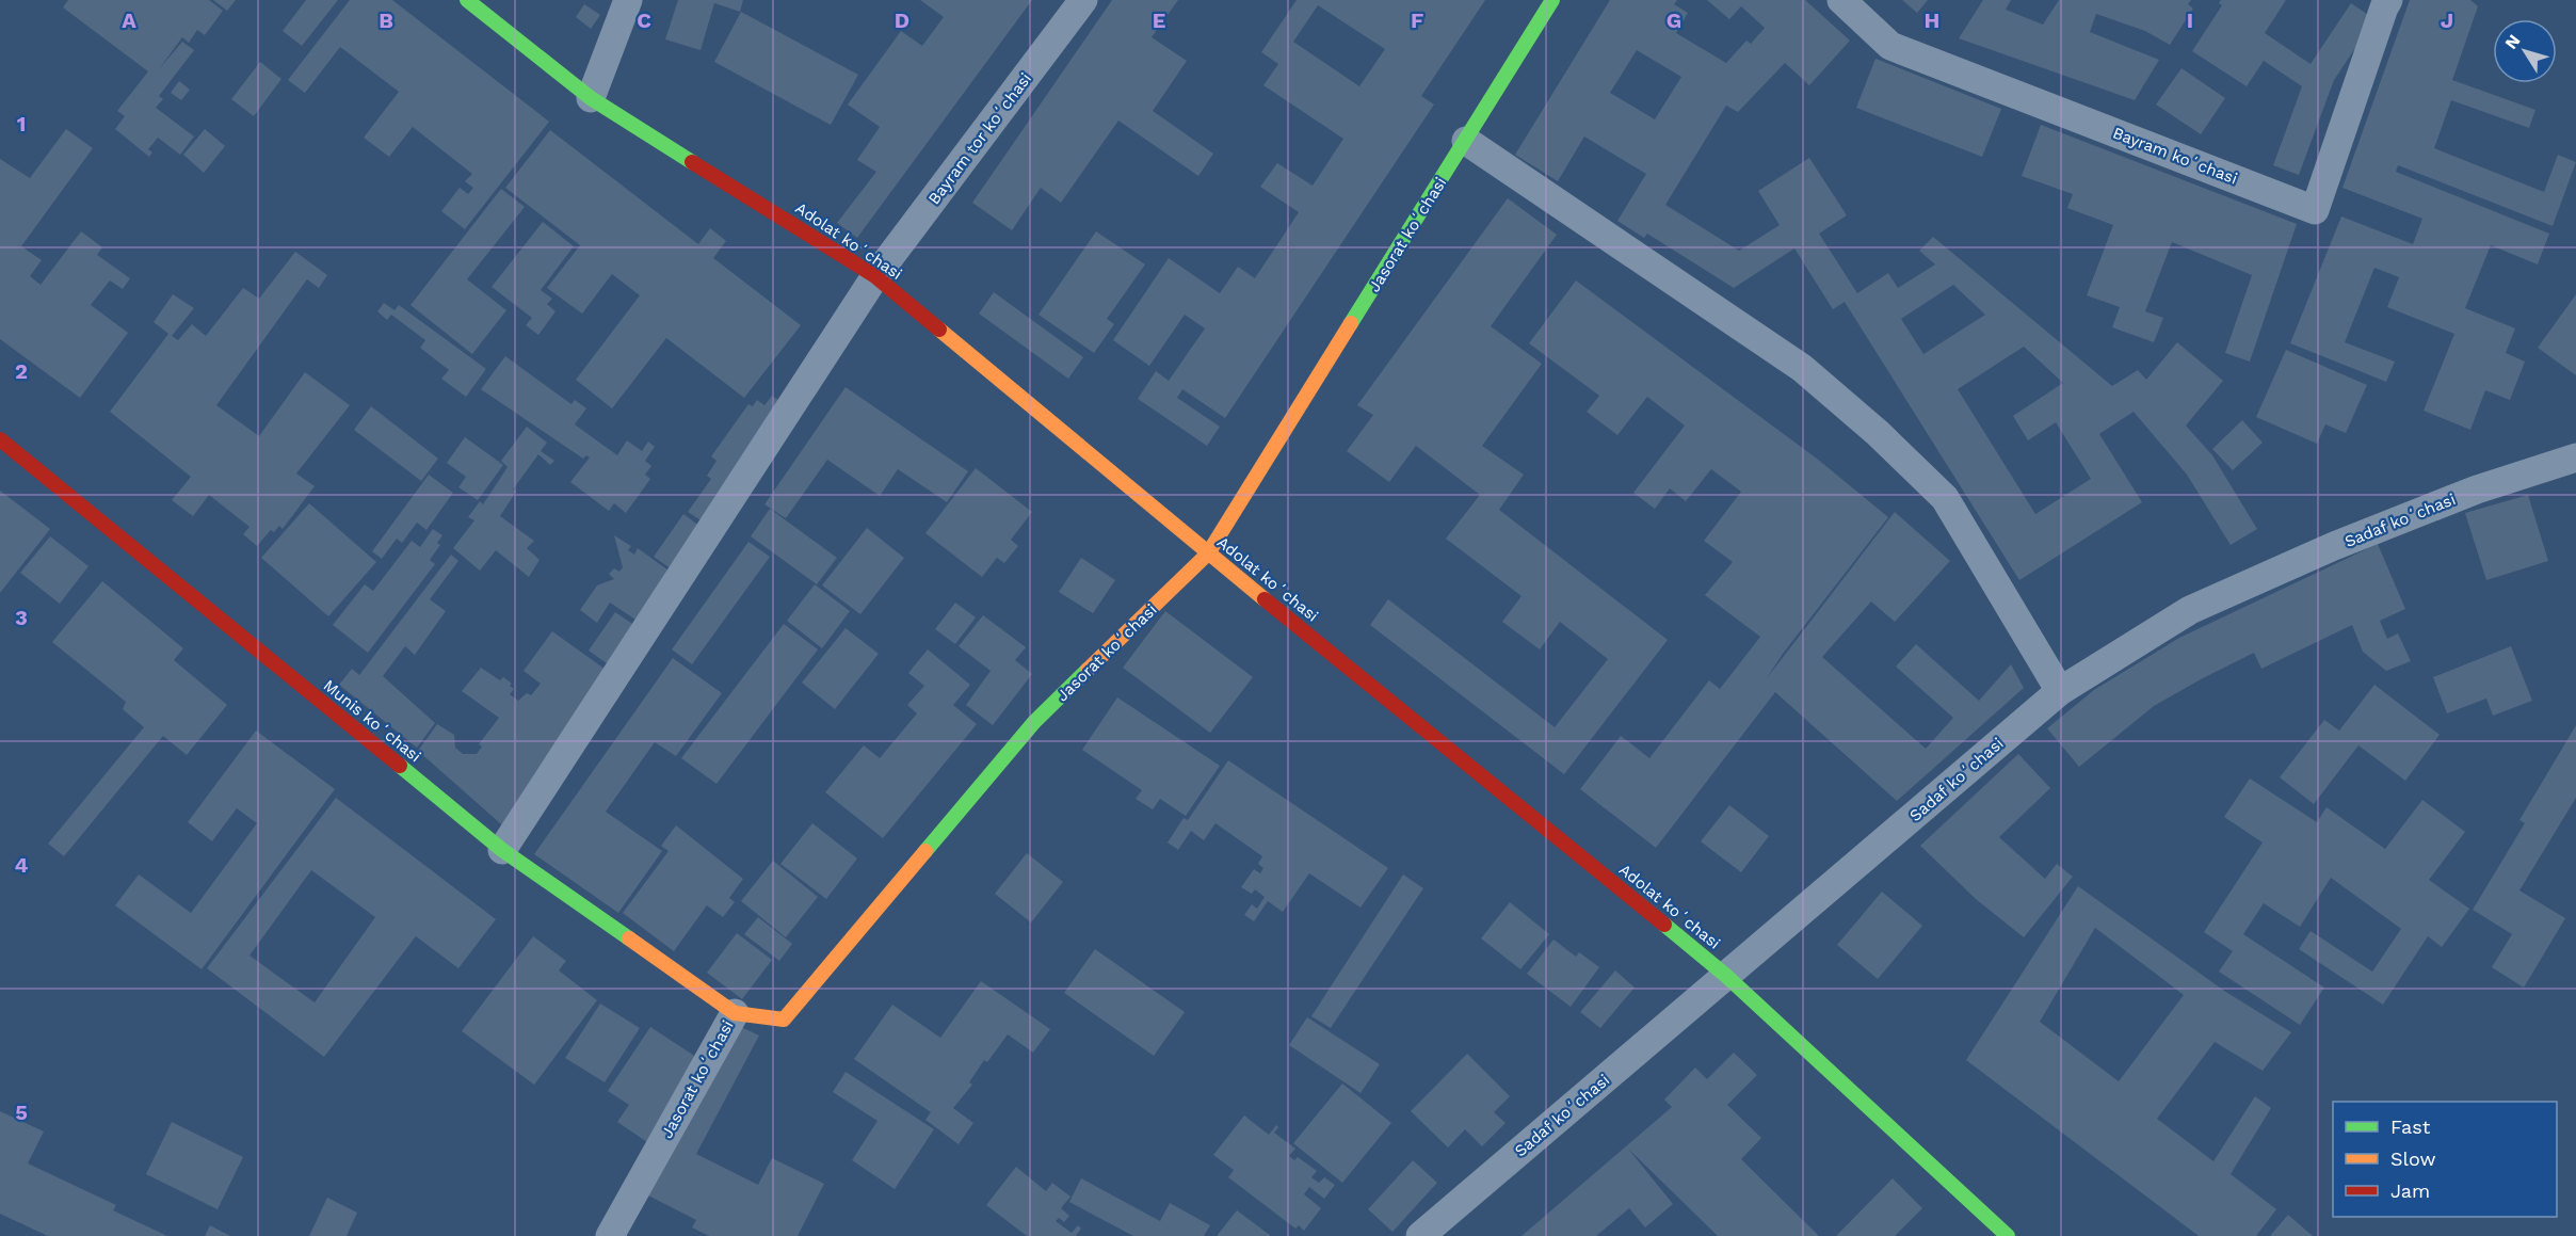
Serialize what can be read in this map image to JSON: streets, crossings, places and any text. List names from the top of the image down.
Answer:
{
  "streets": {
    "street": [
      "Bayram tor koʻchasi",
      "Bayram koʻchasi",
      "Jasorat koʻchasi",
      "Adolat koʻchasi",
      "Sadaf koʻchasi",
      "Munis koʻchasi"
    ]
  },
  "crossings": [
    ["Bayram tor koʻchasi", "Adolat koʻchasi"],
    ["Bayram tor koʻchasi", "Munis koʻchasi"],
    ["Jasorat koʻchasi", "Adolat koʻchasi"],
    ["Jasorat koʻchasi", "Munis koʻchasi"],
    ["Adolat koʻchasi", "Sadaf koʻchasi"]
  ],
  "legend": ["Fast", "Slow", "Jam"],
  "north": "top left",
  "grid": {
    "columns": [
      "A",
      "B",
      "C",
      "D",
      "E",
      "F",
      "G",
      "H",
      "I",
      "J"
    ],
    "rows": [
      "1",
      "2",
      "3",
      "4",
      "5"
    ]
  }
}
